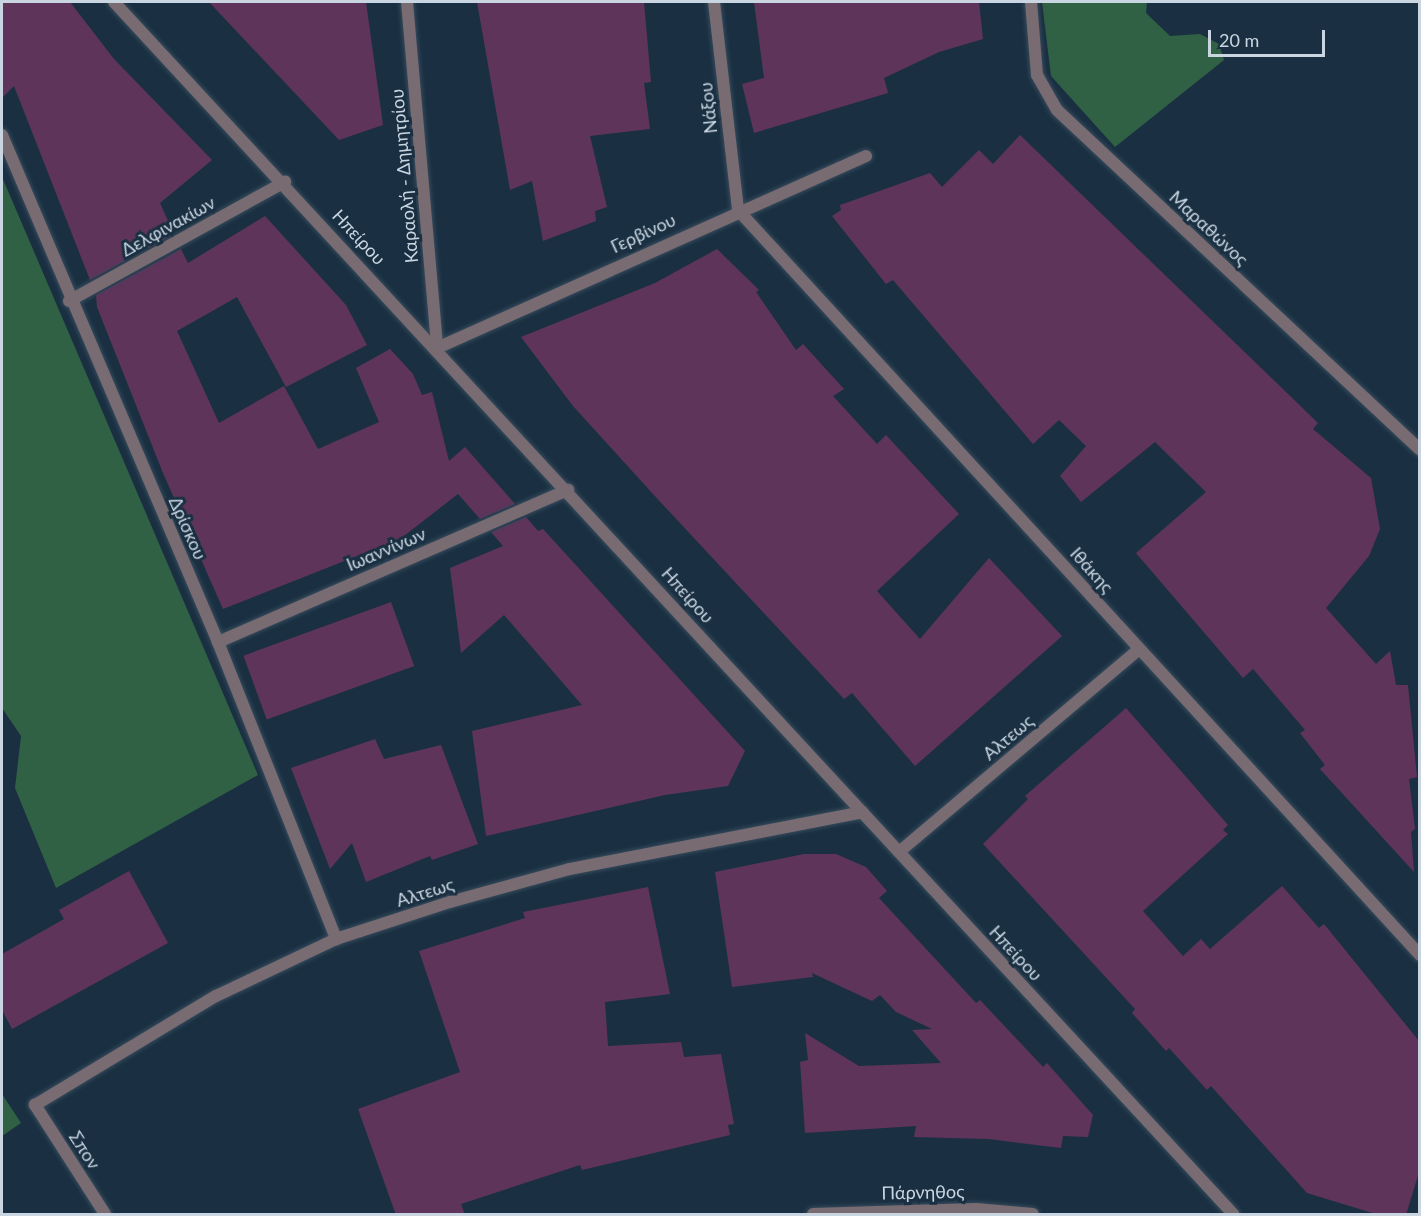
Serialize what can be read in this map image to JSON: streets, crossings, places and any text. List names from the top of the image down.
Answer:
{
  "streets": {
    "street": [
      "Νάξου",
      "Καραολή - Δημητρίου",
      "Δελφινακίων",
      "Μαραθώνος",
      "Γερβίνου",
      "Ηπείρου",
      "Δρίσκου",
      "Ιωαννίνων",
      "Ιθάκης",
      "Αλτεως",
      "Σπον",
      "Πάρνηθος"
    ]
  },
  "crossings": [
    ["Νάξου", "Γερβίνου"],
    ["Νάξου", "Ιθάκης"],
    ["Καραολή - Δημητρίου", "Γερβίνου"],
    ["Καραολή - Δημητρίου", "Ηπείρου"],
    ["Δελφινακίων", "Ηπείρου"],
    ["Δελφινακίων", "Δρίσκου"],
    ["Γερβίνου", "Ηπείρου"],
    ["Γερβίνου", "Ιθάκης"],
    ["Ηπείρου", "Ιωαννίνων"],
    ["Ηπείρου", "Αλτεως"],
    ["Δρίσκου", "Ιωαννίνων"],
    ["Δρίσκου", "Αλτεως"],
    ["Ιθάκης", "Αλτεως"],
    ["Αλτεως", "Σπον"]
  ],
  "scale_bar": "20 m"
}
